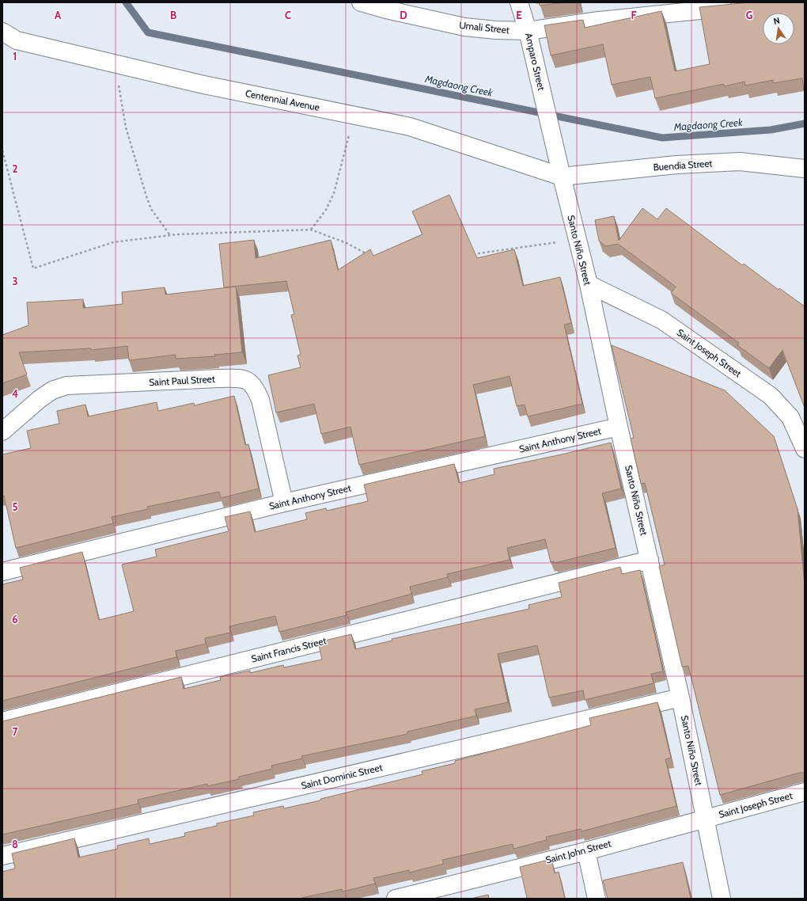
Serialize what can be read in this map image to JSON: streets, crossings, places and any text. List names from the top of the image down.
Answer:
{
  "streets": {
    "street": [
      "Umali Street",
      "Amparo Street",
      "Centennial Avenue",
      "Buendia Street",
      "Santo Niño Street",
      "Saint Joseph Street",
      "Saint Paul Street",
      "Saint Anthony Street",
      "Saint Francis Street",
      "Saint Dominic Street",
      "Saint John Street"
    ]
  },
  "crossings": [
    ["Umali Street", "Amparo Street"],
    ["Amparo Street", "Santo Niño Street"],
    ["Centennial Avenue", "Buendia Street"],
    ["Centennial Avenue", "Santo Niño Street"],
    ["Buendia Street", "Santo Niño Street"],
    ["Santo Niño Street", "Saint Joseph Street"],
    ["Santo Niño Street", "Saint Anthony Street"],
    ["Santo Niño Street", "Saint Francis Street"],
    ["Santo Niño Street", "Saint Dominic Street"],
    ["Santo Niño Street", "Saint John Street"],
    ["Saint Joseph Street", "Saint John Street"],
    ["Saint Paul Street", "Saint Anthony Street"]
  ],
  "water": ["Magdaong Creek"],
  "north": "top",
  "grid": {
    "columns": [
      "A",
      "B",
      "C",
      "D",
      "E",
      "F",
      "G"
    ],
    "rows": [
      "1",
      "2",
      "3",
      "4",
      "5",
      "6",
      "7",
      "8"
    ]
  }
}
